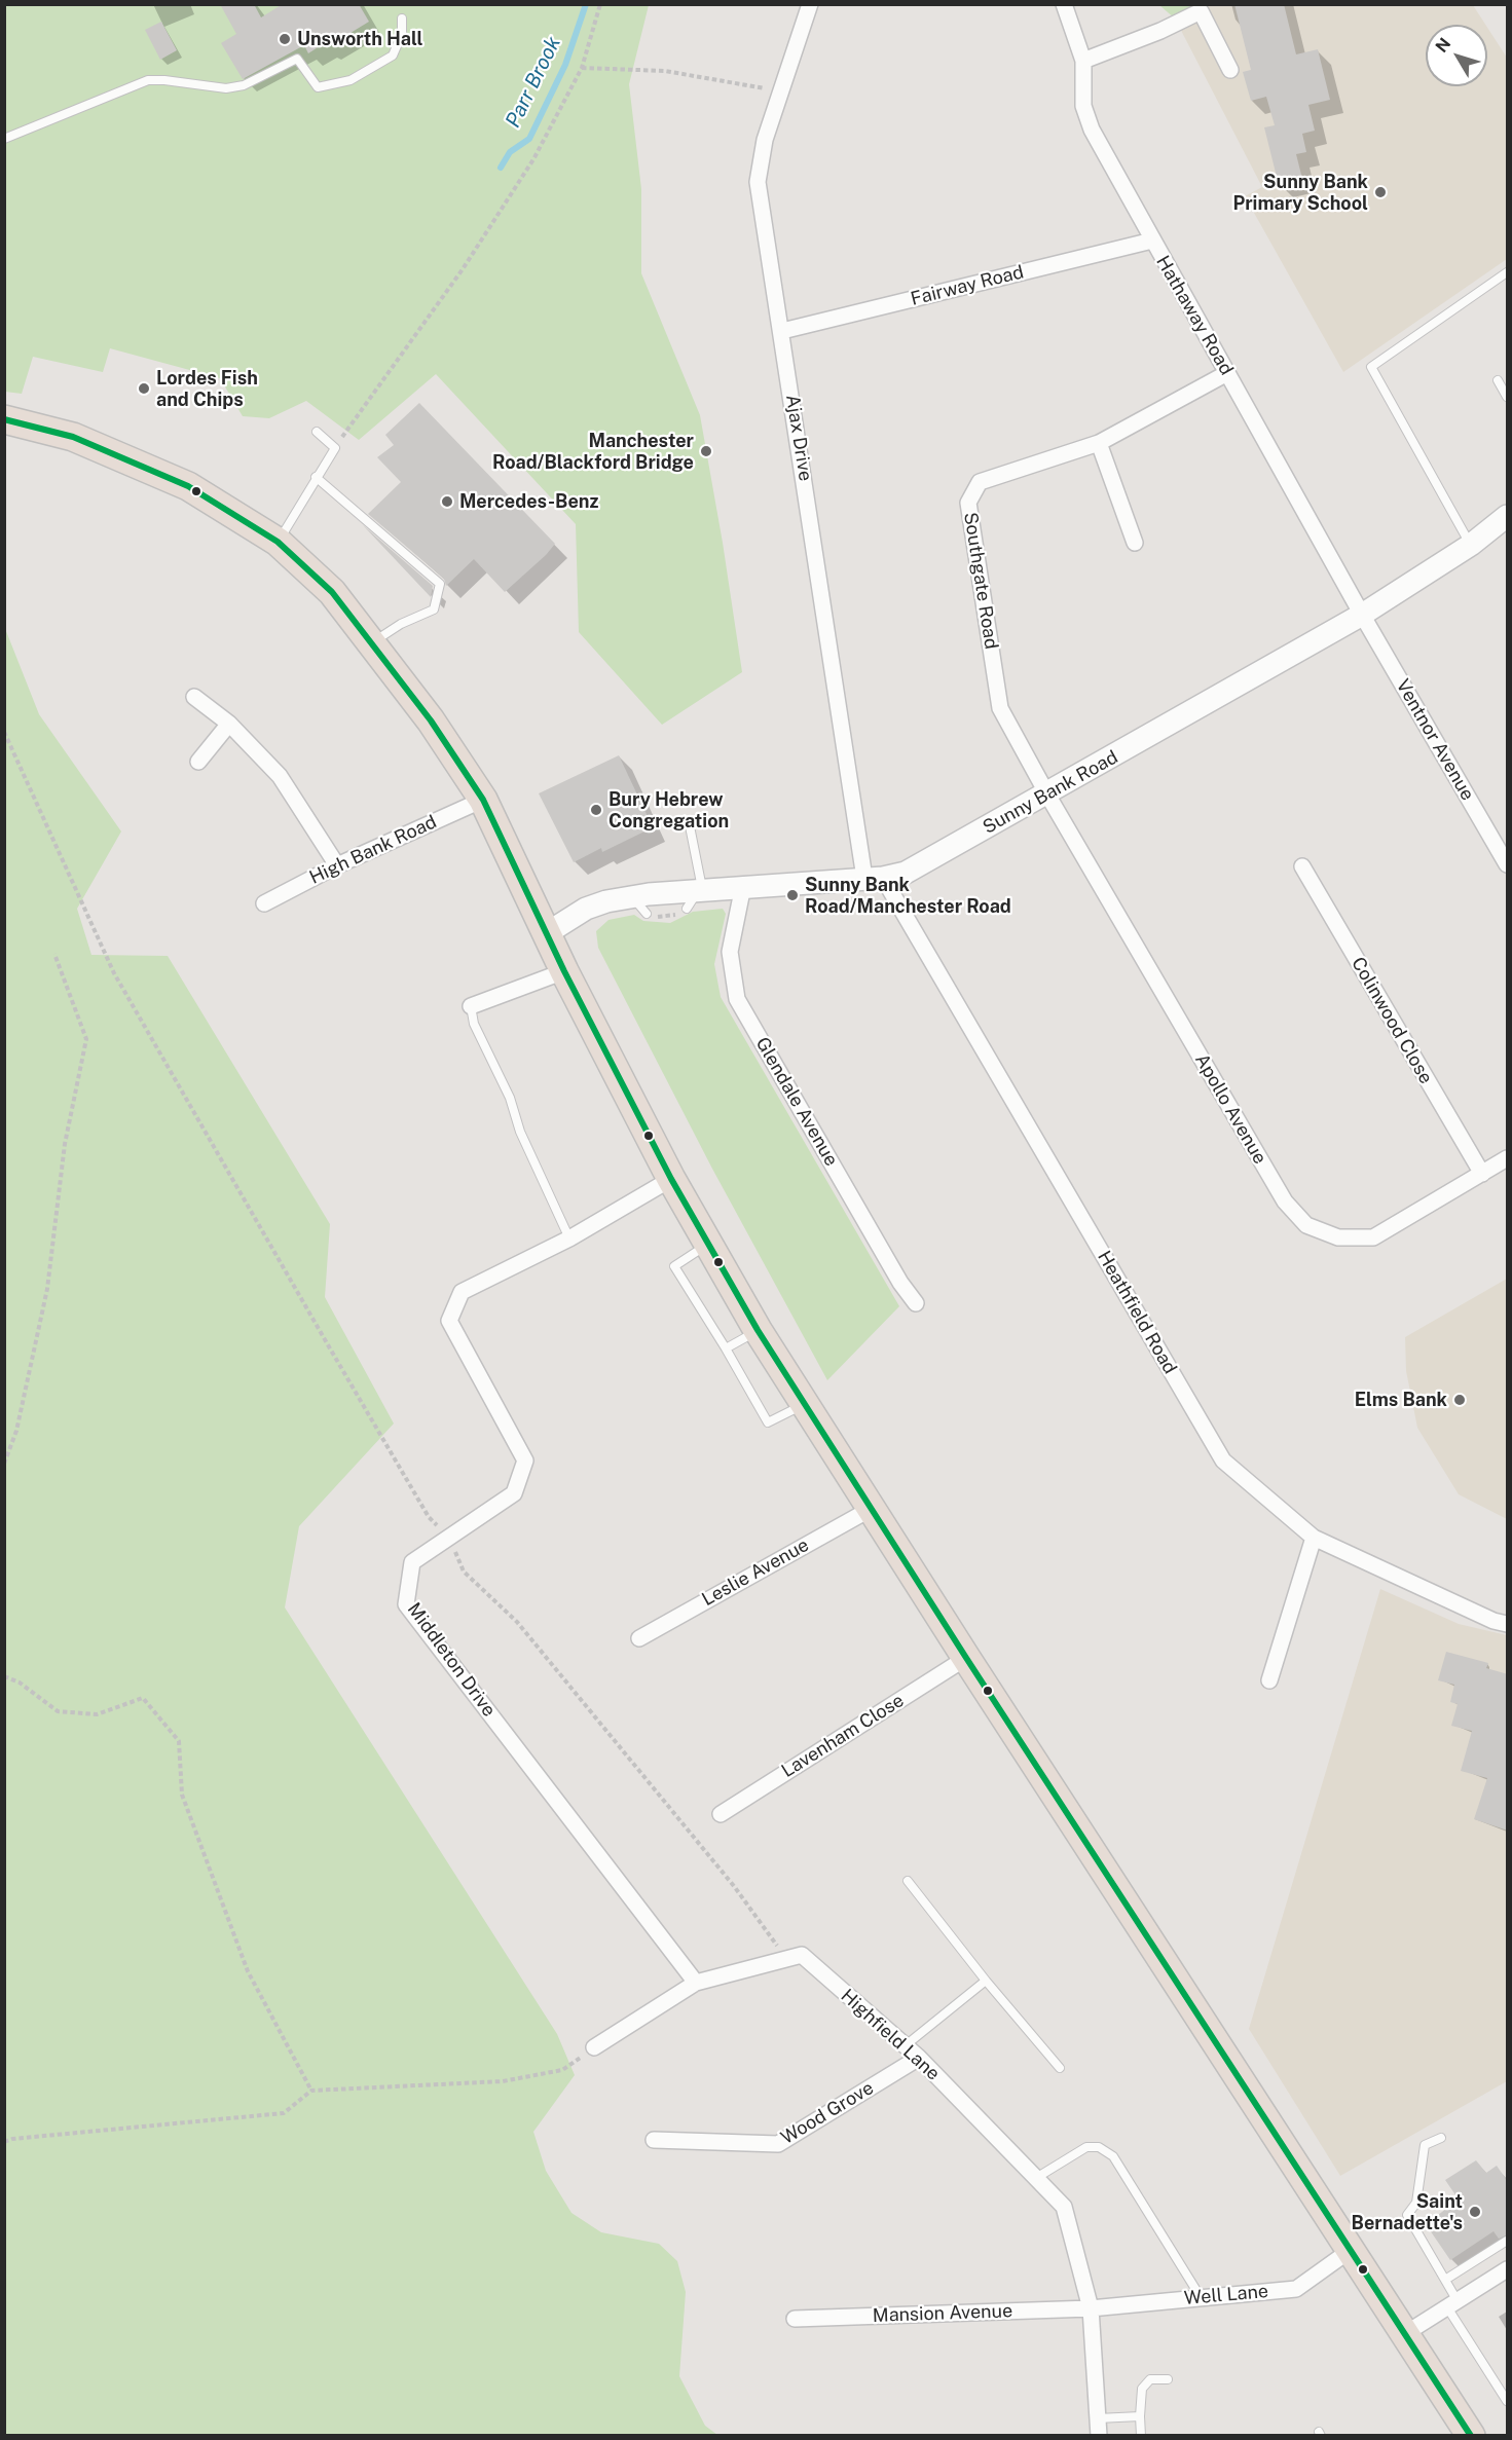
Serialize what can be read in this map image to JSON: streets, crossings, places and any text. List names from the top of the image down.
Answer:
{
  "streets": {
    "street": [
      "Fairway Road",
      "Hathaway Road",
      "Ajax Drive",
      "Southgate Road",
      "Ventnor Avenue",
      "Sunny Bank Road",
      "High Bank Road",
      "Colinwood Close",
      "Glendale Avenue",
      "Apollo Avenue",
      "Heathfield Road",
      "Leslie Avenue",
      "Middleton Drive",
      "Lavenham Close",
      "Highfield Lane",
      "Wood Grove",
      "Well Lane",
      "Mansion Avenue"
    ]
  },
  "crossings": [
    ["Fairway Road", "Hathaway Road"],
    ["Fairway Road", "Ajax Drive"],
    ["Hathaway Road", "Southgate Road"],
    ["Hathaway Road", "Ventnor Avenue"],
    ["Hathaway Road", "Sunny Bank Road"],
    ["Ajax Drive", "Sunny Bank Road"],
    ["Ajax Drive", "Heathfield Road"],
    ["Southgate Road", "Sunny Bank Road"],
    ["Southgate Road", "Apollo Avenue"],
    ["Ventnor Avenue", "Sunny Bank Road"],
    ["Sunny Bank Road", "Glendale Avenue"],
    ["Sunny Bank Road", "Apollo Avenue"],
    ["Sunny Bank Road", "Heathfield Road"],
    ["Colinwood Close", "Apollo Avenue"],
    ["Middleton Drive", "Highfield Lane"],
    ["Highfield Lane", "Wood Grove"],
    ["Highfield Lane", "Well Lane"],
    ["Highfield Lane", "Mansion Avenue"],
    ["Well Lane", "Mansion Avenue"]
  ],
  "water": ["Parr Brook"],
  "places": [
    "Unsworth Hall",
    "Sunny Bank Primary School",
    "Lordes Fish and Chips",
    "Manchester Road/Blackford Bridge",
    "Mercedes-Benz",
    "Bury Hebrew Congregation",
    "Sunny Bank Road/Manchester Road",
    "Elms Bank",
    "Saint Bernadette's"
  ],
  "north": "top left"
}
